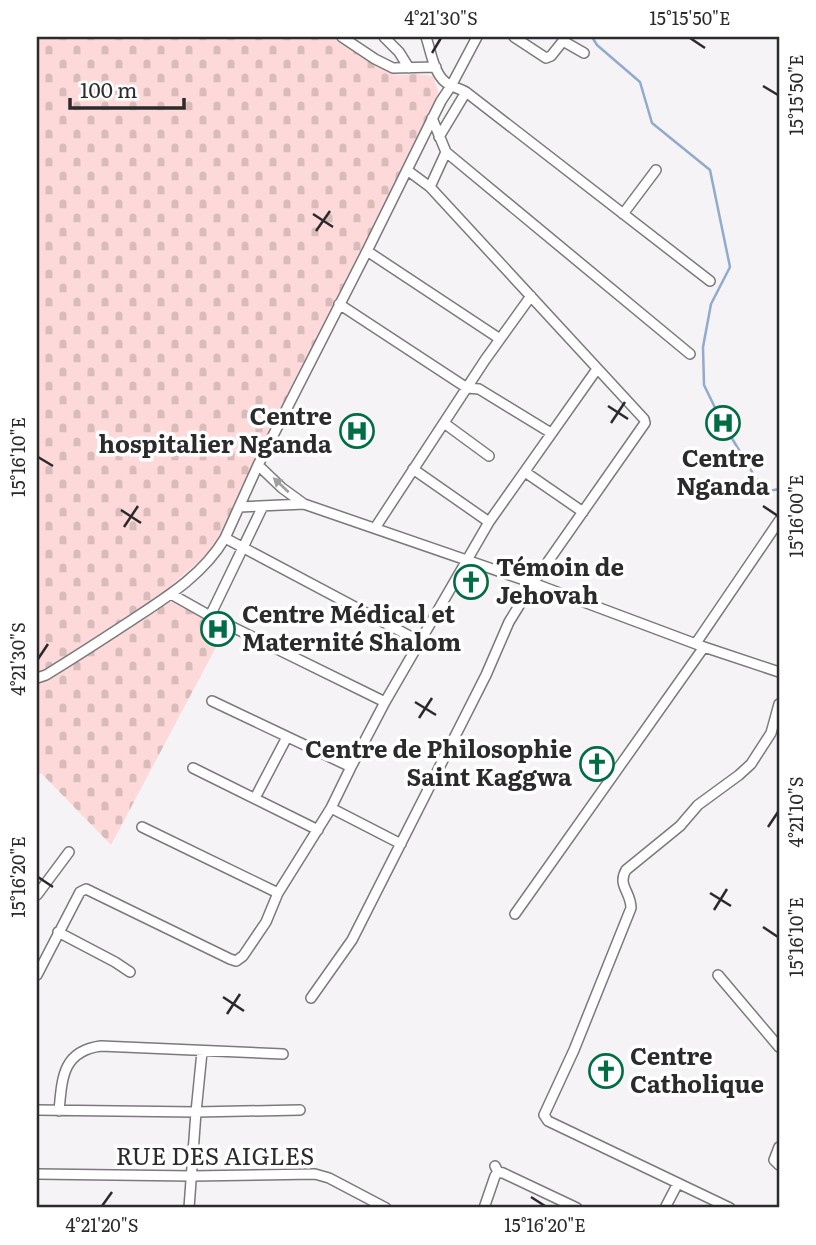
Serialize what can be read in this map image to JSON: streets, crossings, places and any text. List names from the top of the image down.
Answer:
{
  "streets": {
    "street": ["RUE DES AIGLES"]
  },
  "places": {
    "hospital": ["Centre Nganda", "Centre hospitalier Nganda", "Centre Médical et Maternité Shalom"],
    "church": ["Témoin de Jehovah", "Centre de Philosophie Saint Kaggwa", "Centre Catholique"]
  },
  "scale_bar": "100 m",
  "coordinates": [
    "4°21'30\"S",
    "15°15'50\"E",
    "15°16'10\"E",
    "15°16'00\"E",
    "4°21'10\"S",
    "15°16'20\"E",
    "4°21'20\"S"
  ]
}
